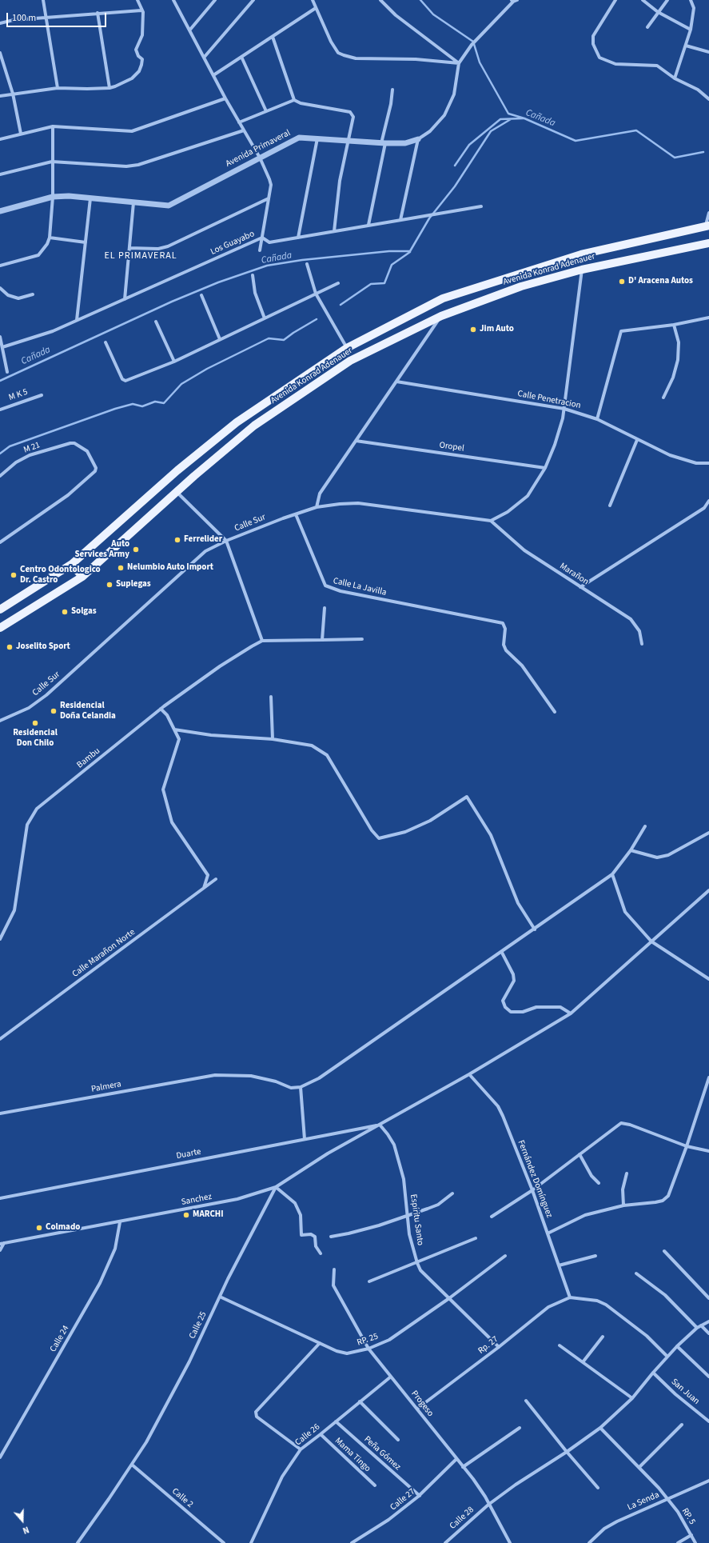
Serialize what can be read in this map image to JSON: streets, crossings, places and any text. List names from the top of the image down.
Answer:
{
  "streets": {
    "main road": ["Avenida Konrad Adenauer"],
    "street": [
      "Avenida Primaveral",
      "Los Guayabo",
      "M K 5",
      "Calle Penetracion",
      "Oropel",
      "M 21",
      "Calle Sur",
      "Marañon",
      "Calle La Javilla",
      "Bambu",
      "Calle Marañon Norte",
      "Palmera",
      "Duarte",
      "Fernández Domínguez",
      "Sanchez",
      "Espíritu Santo",
      "Calle 25",
      "Calle 24",
      "RP. 25",
      "Rp. 27",
      "San Juan",
      "Progeso",
      "Calle 26",
      "Peña Gómez",
      "Mama Tingo",
      "Calle 2",
      "Calle 27",
      "La Senda",
      "RP. 5",
      "Calle 28"
    ]
  },
  "crossings": [
    ["Calle Sur", "Marañon"],
    ["Calle Sur", "Calle La Javilla"],
    ["Duarte", "Sanchez"],
    ["Duarte", "Espíritu Santo"],
    ["Fernández Domínguez", "Sanchez"],
    ["Fernández Domínguez", "Rp. 27"],
    ["Sanchez", "Espíritu Santo"],
    ["Sanchez", "Calle 25"],
    ["Sanchez", "Calle 24"],
    ["Espíritu Santo", "RP. 25"],
    ["Espíritu Santo", "Rp. 27"],
    ["Calle 25", "RP. 25"],
    ["Calle 25", "Calle 2"],
    ["RP. 25", "Progeso"],
    ["Rp. 27", "Progeso"],
    ["San Juan", "Calle 28"],
    ["Progeso", "Calle 26"],
    ["Progeso", "Calle 27"],
    ["Progeso", "Calle 28"],
    ["Calle 26", "Peña Gómez"],
    ["Calle 26", "Mama Tingo"],
    ["Peña Gómez", "Calle 27"],
    ["La Senda", "RP. 5"],
    ["RP. 5", "Calle 28"]
  ],
  "districts": ["EL PRIMAVERAL"],
  "water": ["Cañada"],
  "places": [
    "D' Aracena Autos",
    "Jim Auto",
    "Ferrelider",
    "Auto Services Army",
    "Nelumbio Auto Import",
    "Centro Odontologico Dr. Castro",
    "Suplegas",
    "Solgas",
    "Joselito Sport",
    "Residencial Doña Celandia",
    "Residencial Don Chilo",
    "MARCHI",
    "Colmado"
  ],
  "scale_bar": "100 m",
  "north": "bottom"
}
